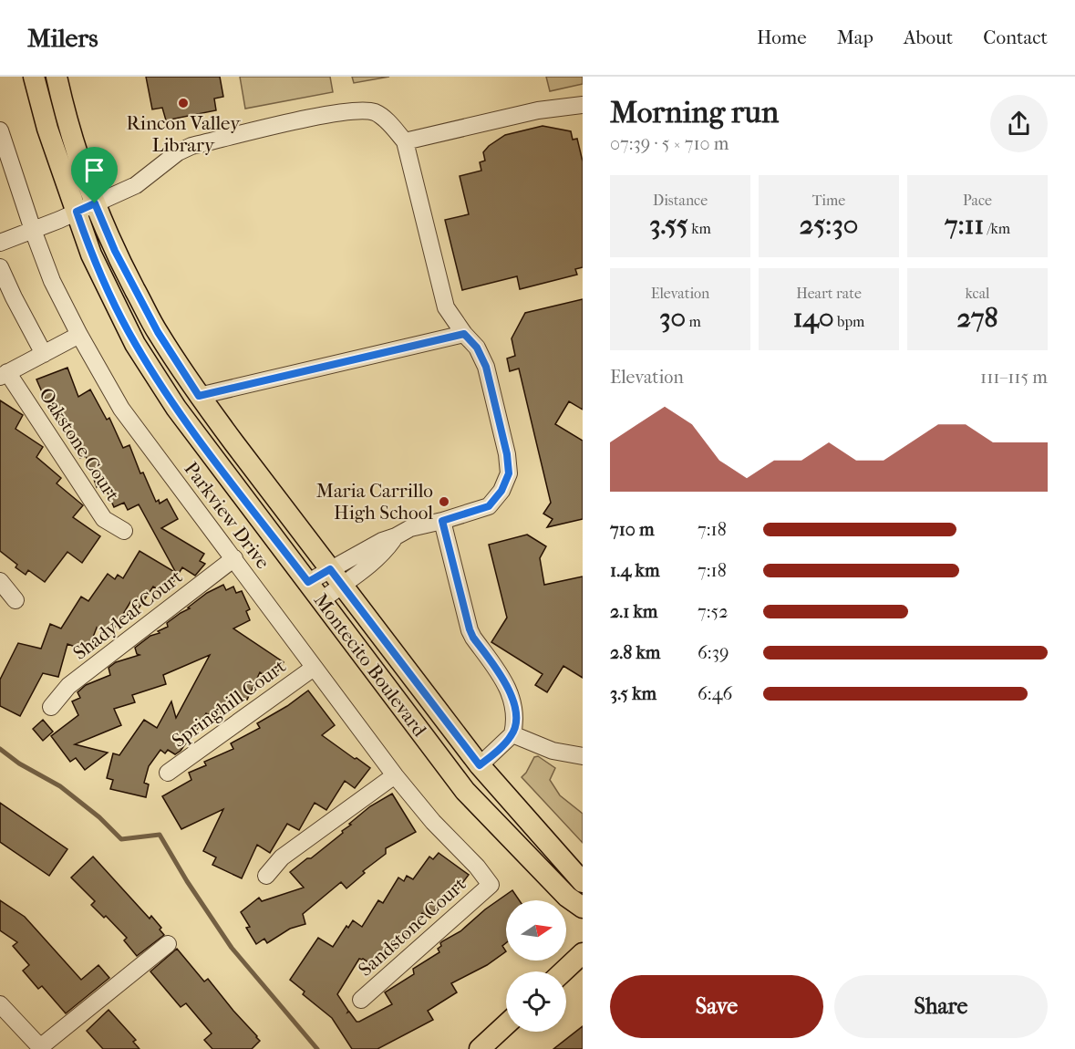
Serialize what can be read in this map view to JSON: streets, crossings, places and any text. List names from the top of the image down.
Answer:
{
  "streets": {
    "main road": ["Montecito Boulevard"],
    "street": [
      "Oakstone Court",
      "Parkview Drive",
      "Shadyleaf Court",
      "Springhill Court",
      "Sandstone Court"
    ]
  },
  "crossings": [
    ["Parkview Drive", "Shadyleaf Court"],
    ["Parkview Drive", "Springhill Court"],
    ["Parkview Drive", "Sandstone Court"]
  ],
  "places": ["Rincon Valley Library", "Maria Carrillo High School"],
  "north": "right",
  "page": {
    "header": "Milers",
    "nav": [
      "Home",
      "Map",
      "About",
      "Contact"
    ],
    "heading": ["Morning run", "07:39 · 5 × 710 m"],
    "stats": [
      ["Distance", "3.55 km"],
      ["Time", "25:30"],
      ["Pace", "7:11 /km"],
      ["Elevation", "30 m"],
      ["Heart rate", "140 bpm"],
      ["kcal", "278"]
    ],
    "chart": ["Elevation", "111–115 m"],
    "list": [
      {
        "name": "710 m",
        "note": "7:18"
      },
      {
        "name": "1.4 km",
        "note": "7:18"
      },
      {
        "name": "2.1 km",
        "note": "7:52"
      },
      {
        "name": "2.8 km",
        "note": "6:39"
      },
      {
        "name": "3.5 km",
        "note": "6:46"
      }
    ],
    "buttons": ["Save", "Share"]
  }
}
